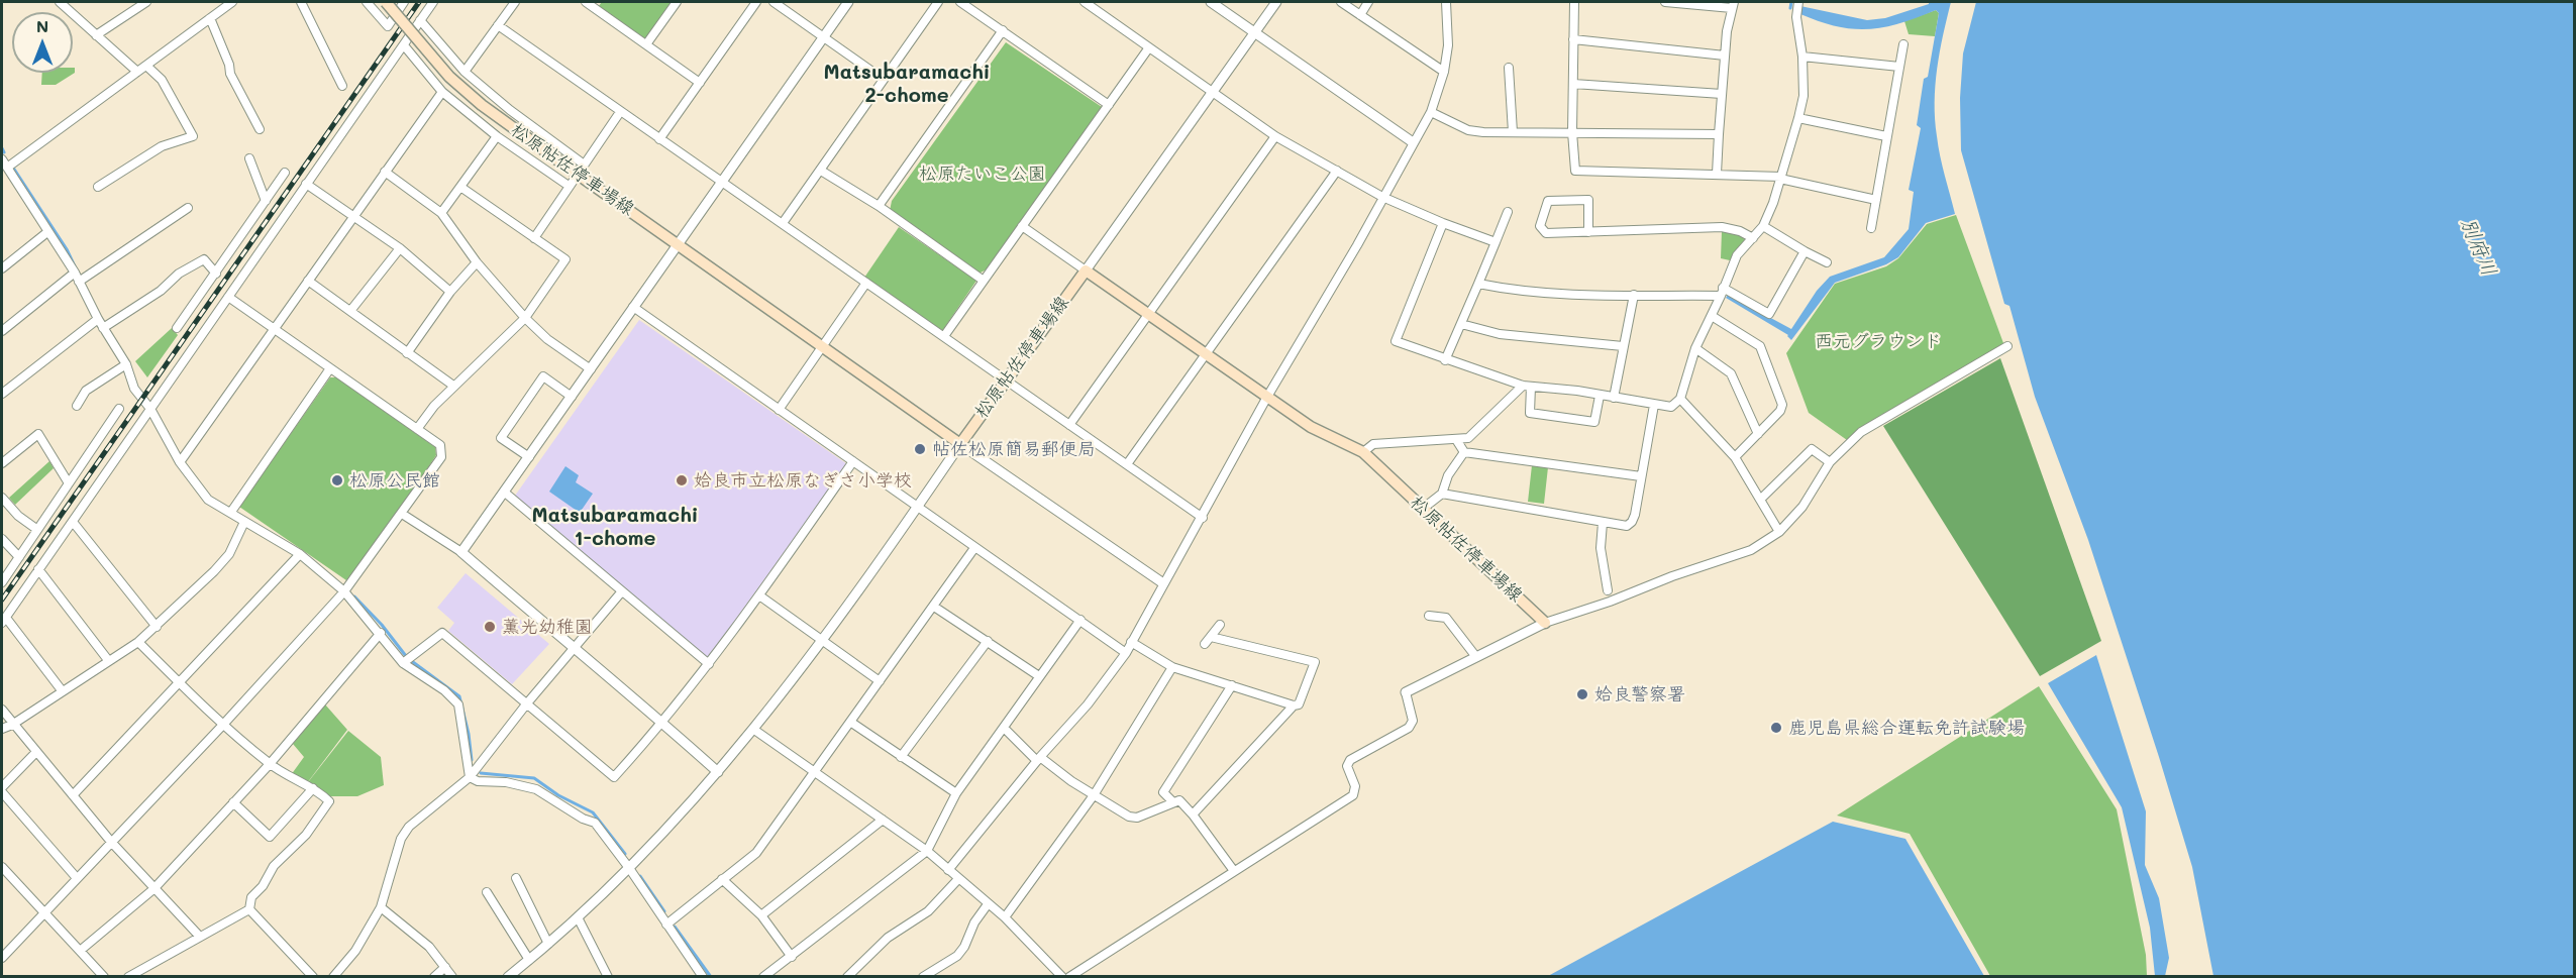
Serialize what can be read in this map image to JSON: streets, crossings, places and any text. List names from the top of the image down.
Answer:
{
  "streets": {
    "main road": ["松原帖佐停車場線"]
  },
  "districts": ["Matsubaramachi 2-chome", "Matsubaramachi 1-chome"],
  "water": ["別府川"],
  "parks": ["松原たいこ公園", "西元グラウンド"],
  "places": [
    "帖佐松原簡易郵便局",
    "松原公民館",
    "姶良市立松原なぎさ小学校",
    "薫光幼稚園",
    "姶良警察署",
    "鹿児島県総合運転免許試験場"
  ],
  "north": "top"
}
